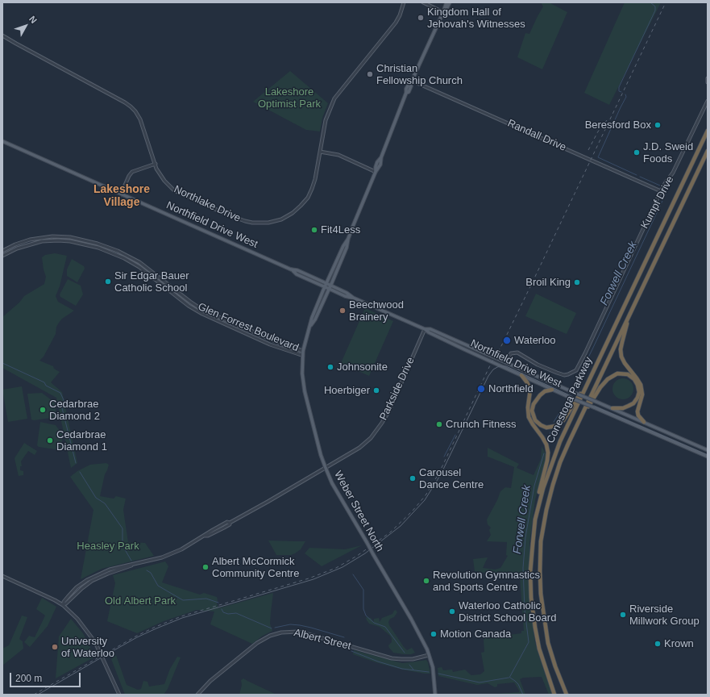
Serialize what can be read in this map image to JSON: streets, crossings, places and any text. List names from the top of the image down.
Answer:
{
  "streets": {
    "highway": ["Conestoga Parkway"],
    "main road": ["Northfield Drive West", "Weber Street North"],
    "street": [
      "Randall Drive",
      "Kumpf Drive",
      "Northlake Drive",
      "Glen Forrest Boulevard",
      "Parkside Drive",
      "Albert Street"
    ]
  },
  "crossings": [
    ["Randall Drive", "Kumpf Drive"],
    ["Randall Drive", "Weber Street North"],
    ["Kumpf Drive", "Northfield Drive West"],
    ["Northfield Drive West", "Parkside Drive"],
    ["Northfield Drive West", "Weber Street North"],
    ["Glen Forrest Boulevard", "Weber Street North"],
    ["Parkside Drive", "Weber Street North"],
    ["Weber Street North", "Albert Street"]
  ],
  "districts": ["Lakeshore Village"],
  "water": ["Forwell Creek"],
  "parks": ["Lakeshore Optimist Park", "Heasley Park", "Old Albert Park"],
  "places": [
    "Kingdom Hall of Jehovah's Witnesses",
    "Christian Fellowship Church",
    "Beresford Box",
    "J.D. Sweid Foods",
    "Fit4Less",
    "Sir Edgar Bauer Catholic School",
    "Broil King",
    "Beechwood Brainery",
    "Waterloo",
    "Johnsonite",
    "Northfield",
    "Hoerbiger",
    "Cedarbrae Diamond 2",
    "Crunch Fitness",
    "Cedarbrae Diamond 1",
    "Carousel Dance Centre",
    "Albert McCormick Community Centre",
    "Revolution Gymnastics and Sports Centre",
    "Waterloo Catholic District School Board",
    "Riverside Millwork Group",
    "Motion Canada",
    "Krown",
    "University of Waterloo"
  ],
  "scale_bar": "200 m",
  "north": "top right"
}
